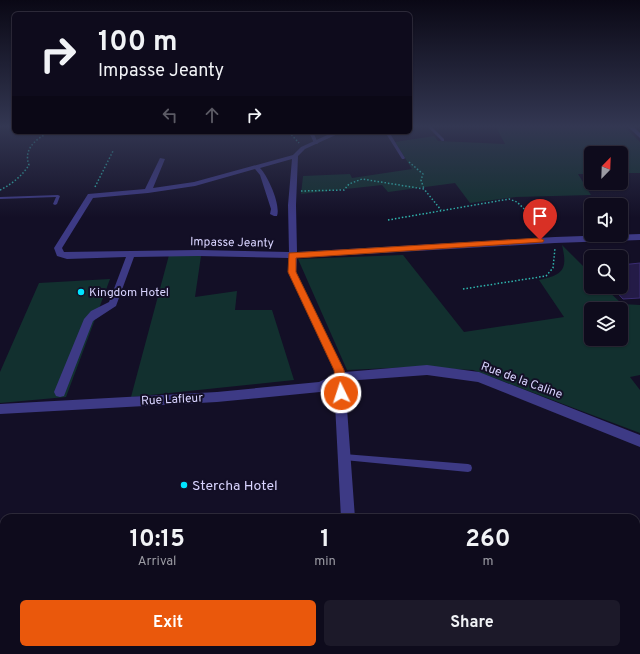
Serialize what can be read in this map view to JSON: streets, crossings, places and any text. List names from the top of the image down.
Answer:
{
  "streets": {
    "street": ["Impasse Jeanty", "Rue de la Caline", "Rue Lafleur"]
  },
  "crossings": [
    ["Rue de la Caline", "Rue Lafleur"]
  ],
  "places": ["Kingdom Hotel", "Stercha Hotel"],
  "north": "top right",
  "page": {
    "turn": ["100 m", "Impasse Jeanty"],
    "eta": [
      "10:15",
      "Arrival",
      "1",
      "min",
      "260",
      "m"
    ],
    "buttons": ["Exit", "Share"]
  }
}
